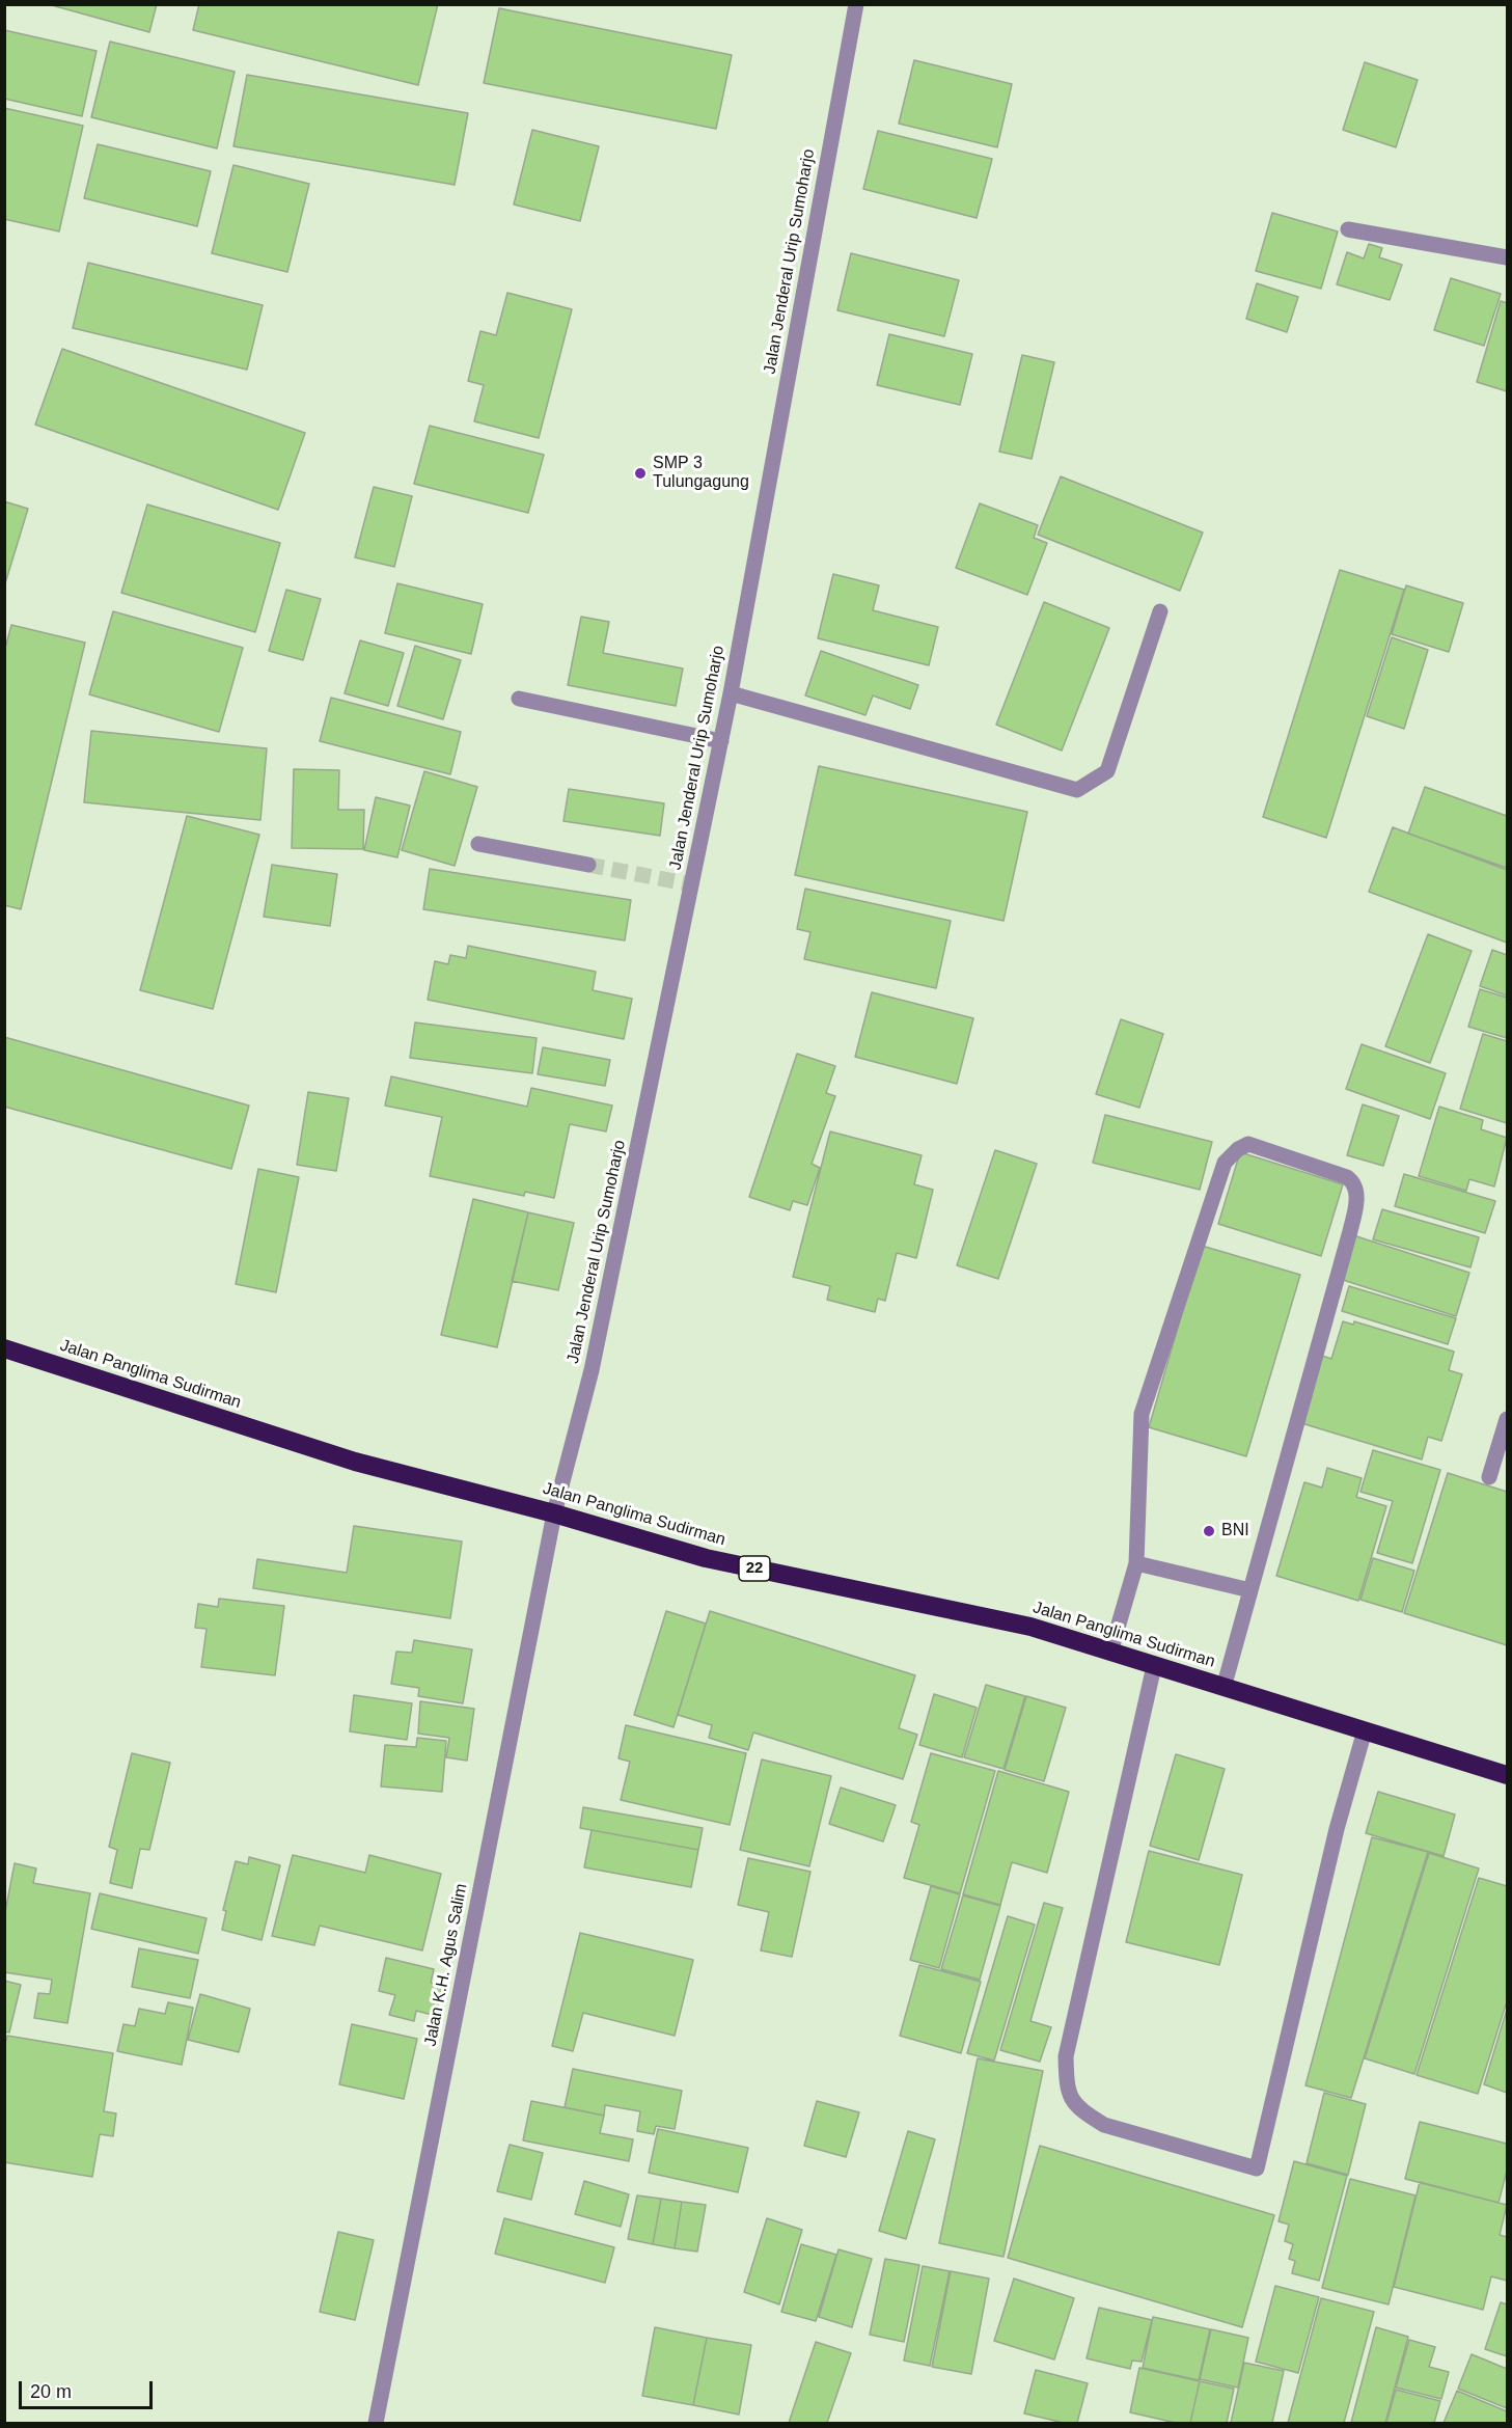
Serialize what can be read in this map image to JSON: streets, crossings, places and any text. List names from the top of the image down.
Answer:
{
  "streets": {
    "highway": ["Jalan Panglima Sudirman", "22"],
    "street": ["Jalan Jenderal Urip Sumoharjo", "Jalan K.H. Agus Salim"]
  },
  "crossings": [
    ["Jalan Jenderal Urip Sumoharjo", "Jalan Panglima Sudirman"],
    ["Jalan Jenderal Urip Sumoharjo", "Jalan K.H. Agus Salim"],
    ["Jalan Panglima Sudirman", "Jalan K.H. Agus Salim"]
  ],
  "places": ["SMP 3 Tulungagung", "BNI"],
  "scale_bar": "20 m"
}
